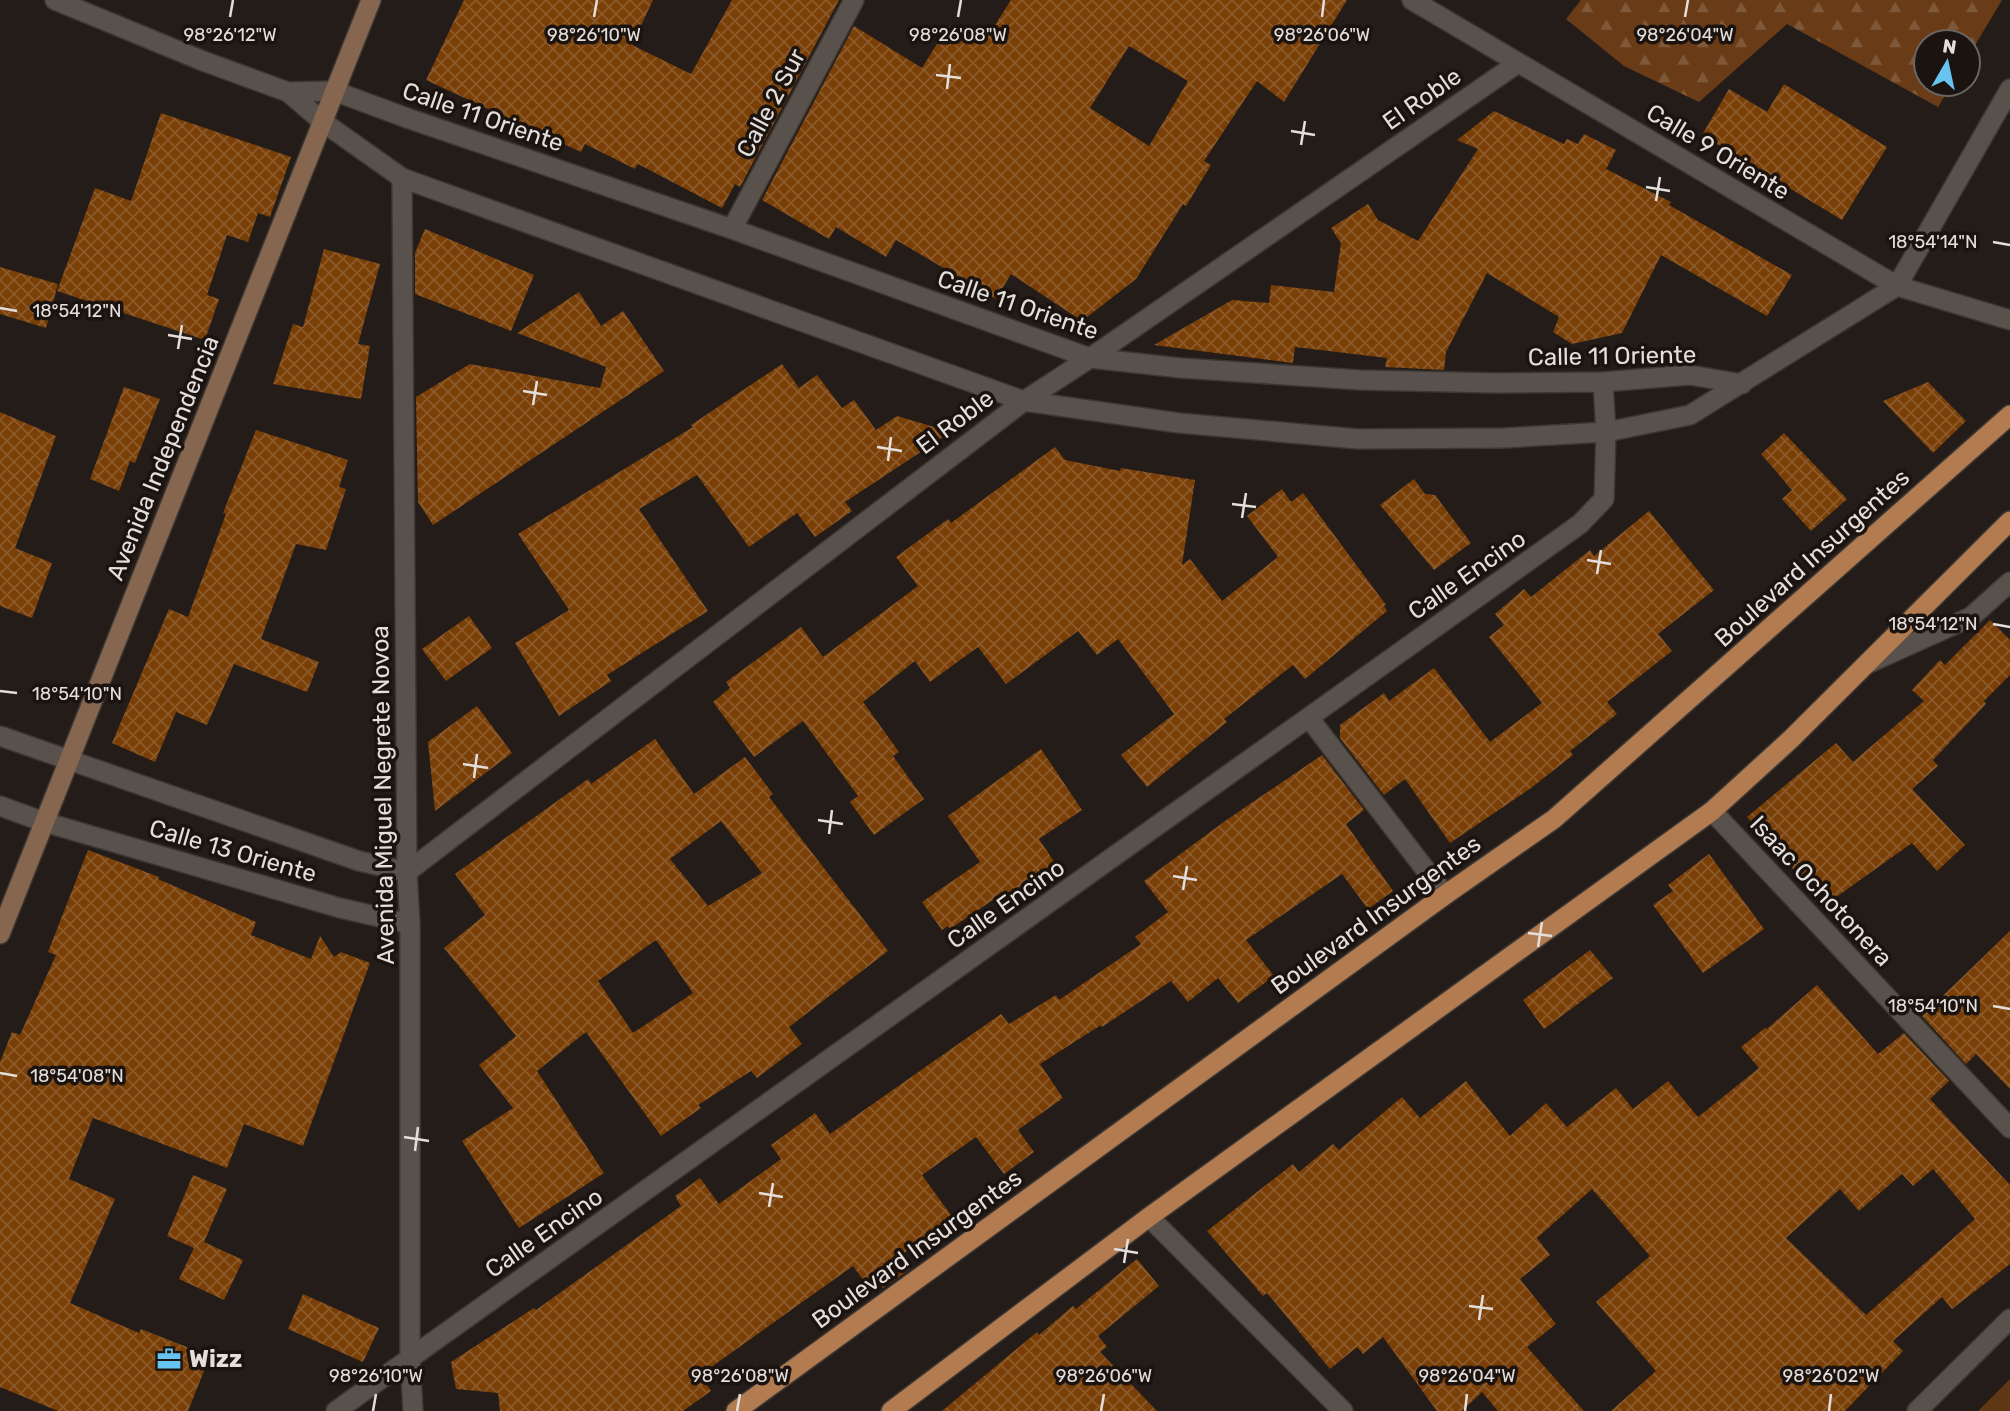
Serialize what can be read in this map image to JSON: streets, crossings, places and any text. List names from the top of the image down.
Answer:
{
  "streets": {
    "main road": ["Avenida Independencia", "Boulevard Insurgentes"],
    "street": [
      "El Roble",
      "Calle 2 Sur",
      "Calle 11 Oriente",
      "Calle 9 Oriente",
      "Calle Encino",
      "Avenida Miguel Negrete Novoa",
      "Calle 13 Oriente",
      "Isaac Ochotonera"
    ]
  },
  "crossings": [
    ["El Roble", "Calle 11 Oriente"],
    ["El Roble", "Calle 9 Oriente"],
    ["El Roble", "Avenida Miguel Negrete Novoa"],
    ["El Roble", "Calle 13 Oriente"],
    ["Calle 2 Sur", "Calle 11 Oriente"],
    ["Calle 11 Oriente", "Avenida Independencia"],
    ["Calle 11 Oriente", "Calle Encino"],
    ["Calle 11 Oriente", "Avenida Miguel Negrete Novoa"],
    ["Avenida Independencia", "Calle 13 Oriente"],
    ["Calle Encino", "Avenida Miguel Negrete Novoa"],
    ["Avenida Miguel Negrete Novoa", "Calle 13 Oriente"]
  ],
  "places": {
    "office": ["Wizz"]
  },
  "north": "top",
  "coordinates": [
    "98°26'12\"W",
    "98°26'10\"W",
    "98°26'08\"W",
    "98°26'06\"W",
    "98°26'04\"W",
    "18°54'14\"N",
    "18°54'12\"N",
    "18°54'10\"N",
    "18°54'08\"N",
    "98°26'02\"W"
  ]
}
